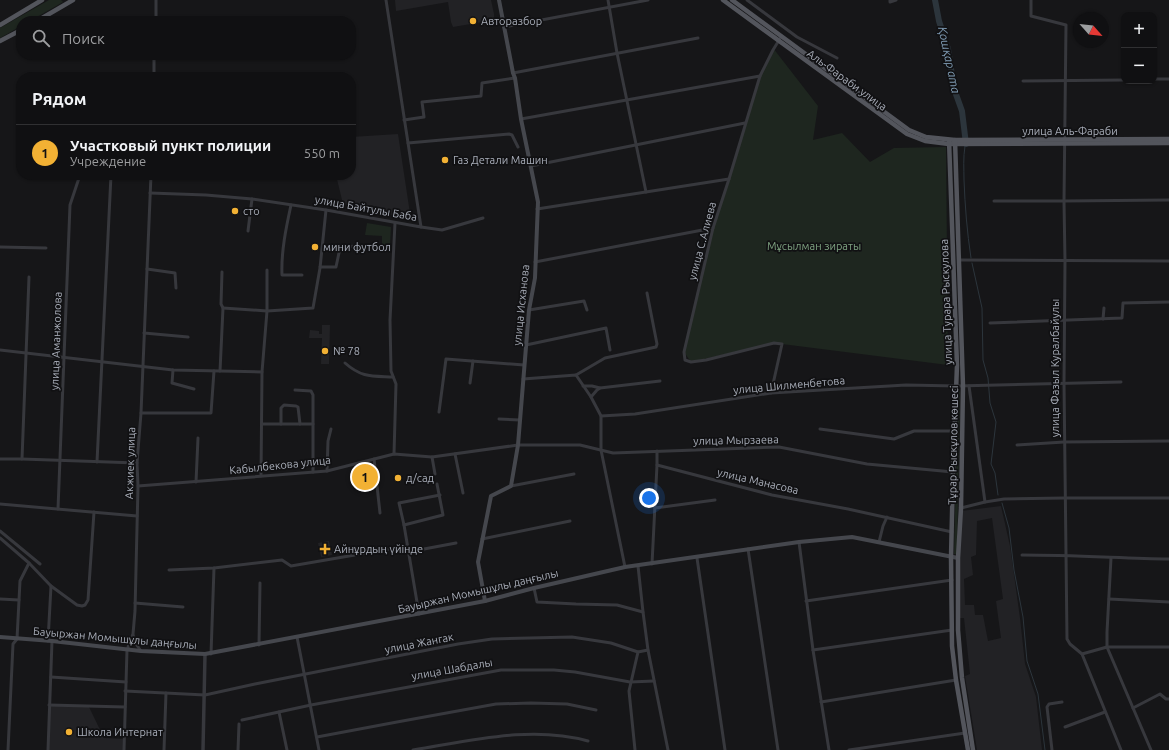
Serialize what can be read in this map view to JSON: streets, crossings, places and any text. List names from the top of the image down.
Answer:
{
  "streets": {
    "main road": [
      "Аль-Фараби улица",
      "улица Аль-Фараби",
      "улица Турара Рыскулова",
      "улица Исханова",
      "Тұрар Рыскұлов көшесі",
      "Бауыржан Момышұлы даңғылы"
    ],
    "street": [
      "улица Байтулы Баба",
      "улица С.Алиева",
      "улица Аманжолова",
      "улица Фазыл Куралбайулы",
      "улица Шилменбетова",
      "улица Мырзаева",
      "Акжиек улица",
      "Кабылбекова улица",
      "улица Манасова",
      "улица Жангак",
      "улица Шабдалы"
    ]
  },
  "crossings": [
    ["Аль-Фараби улица", "улица Аль-Фараби"],
    ["Аль-Фараби улица", "улица С.Алиева"],
    ["Аль-Фараби улица", "улица Турара Рыскулова"],
    ["Аль-Фараби улица", "Тұрар Рыскұлов көшесі"],
    ["улица Аль-Фараби", "улица Фазыл Куралбайулы"],
    ["улица Байтулы Баба", "Акжиек улица"],
    ["улица С.Алиева", "улица Шилменбетова"],
    ["улица Турара Рыскулова", "улица Шилменбетова"],
    ["улица Турара Рыскулова", "улица Мырзаева"],
    ["улица Турара Рыскулова", "Тұрар Рыскұлов көшесі"],
    ["улица Исханова", "улица Мырзаева"],
    ["улица Исханова", "Кабылбекова улица"],
    ["улица Фазыл Куралбайулы", "улица Шилменбетова"],
    ["улица Шилменбетова", "Тұрар Рыскұлов көшесі"],
    ["улица Мырзаева", "Кабылбекова улица"],
    ["Тұрар Рыскұлов көшесі", "улица Манасова"],
    ["Тұрар Рыскұлов көшесі", "Бауыржан Момышұлы даңғылы"],
    ["Акжиек улица", "Кабылбекова улица"],
    ["Акжиек улица", "Бауыржан Момышұлы даңғылы"],
    ["Акжиек улица", "улица Жангак"]
  ],
  "water": ["Қошқар ата"],
  "parks": ["Мұсылман зираты"],
  "places": {
    "other": [
      "Авторазбор",
      "Газ Детали Машин",
      "сто",
      "мини футбол",
      "№ 78",
      "д/сад",
      "Школа Интернат"
    ],
    "health": ["Айнұрдың үйінде"]
  },
  "north": "bottom right",
  "page": {
    "map_buttons": ["+", "−"],
    "search": "Поиск",
    "heading": "Рядом",
    "list": [
      {
        "mark": "1",
        "name": "Участковый пункт полиции",
        "note": "Учреждение",
        "value": "550 m"
      }
    ],
    "pins": "1"
  }
}
